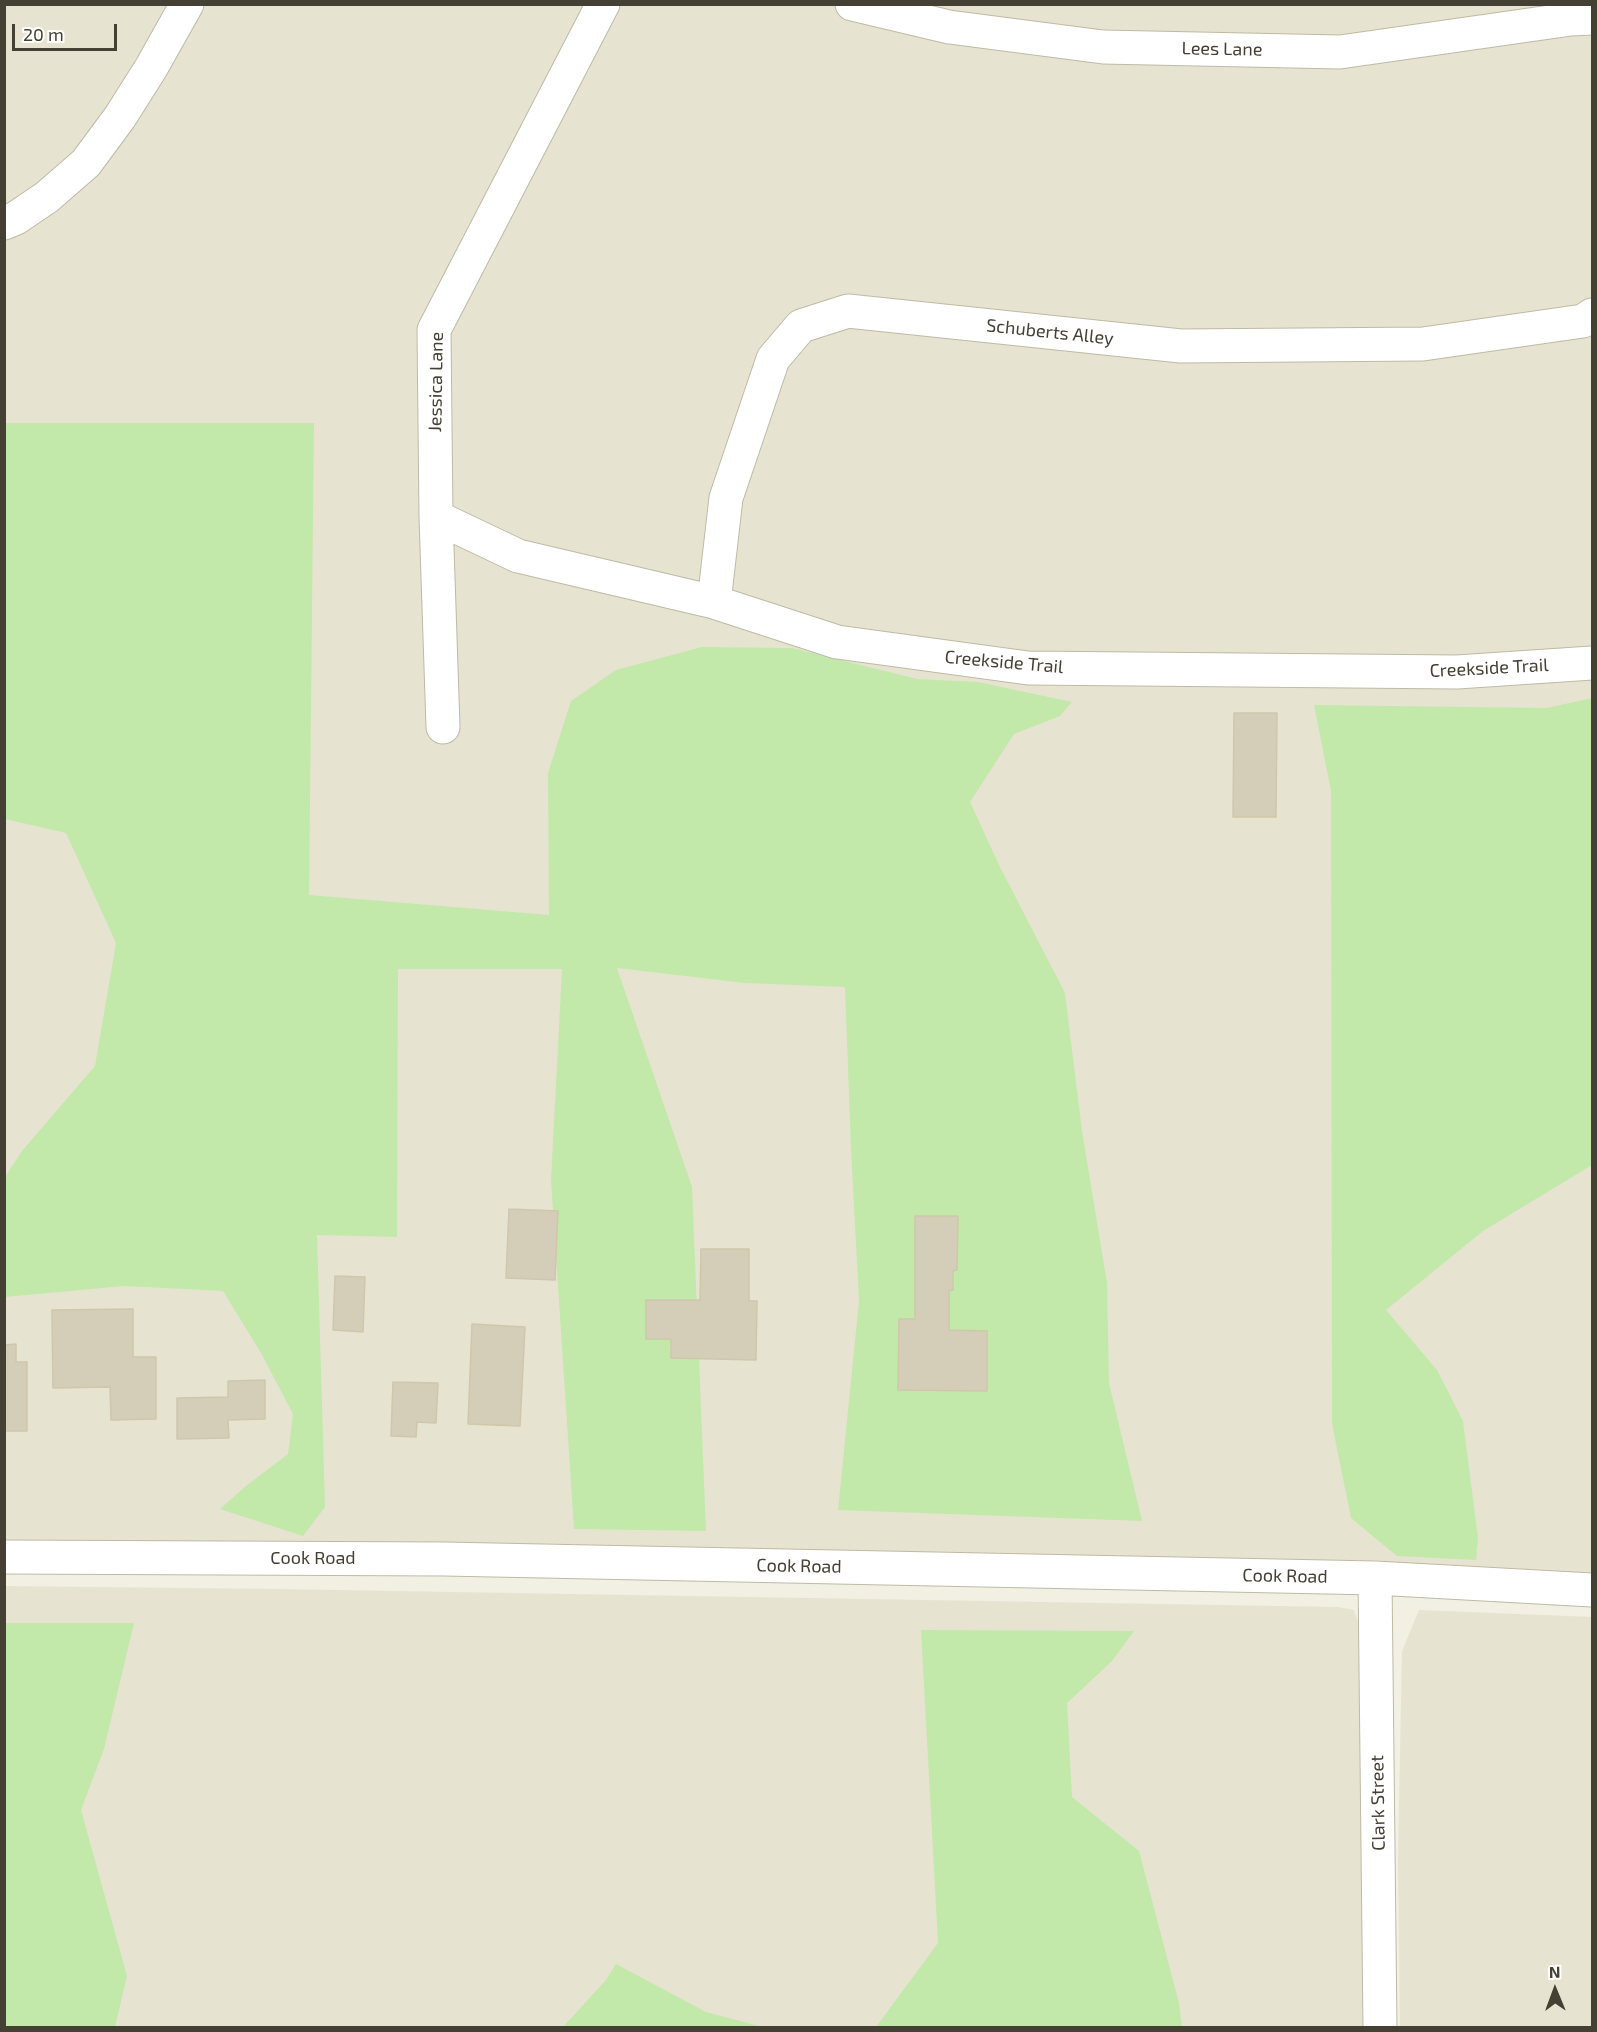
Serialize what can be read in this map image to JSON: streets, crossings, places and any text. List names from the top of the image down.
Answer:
{
  "streets": {
    "street": [
      "Lees Lane",
      "Schuberts Alley",
      "Jessica Lane",
      "Creekside Trail",
      "Cook Road",
      "Clark Street"
    ]
  },
  "crossings": [
    ["Schuberts Alley", "Creekside Trail"],
    ["Jessica Lane", "Creekside Trail"],
    ["Cook Road", "Clark Street"]
  ],
  "scale_bar": "20 m",
  "north": "top"
}
